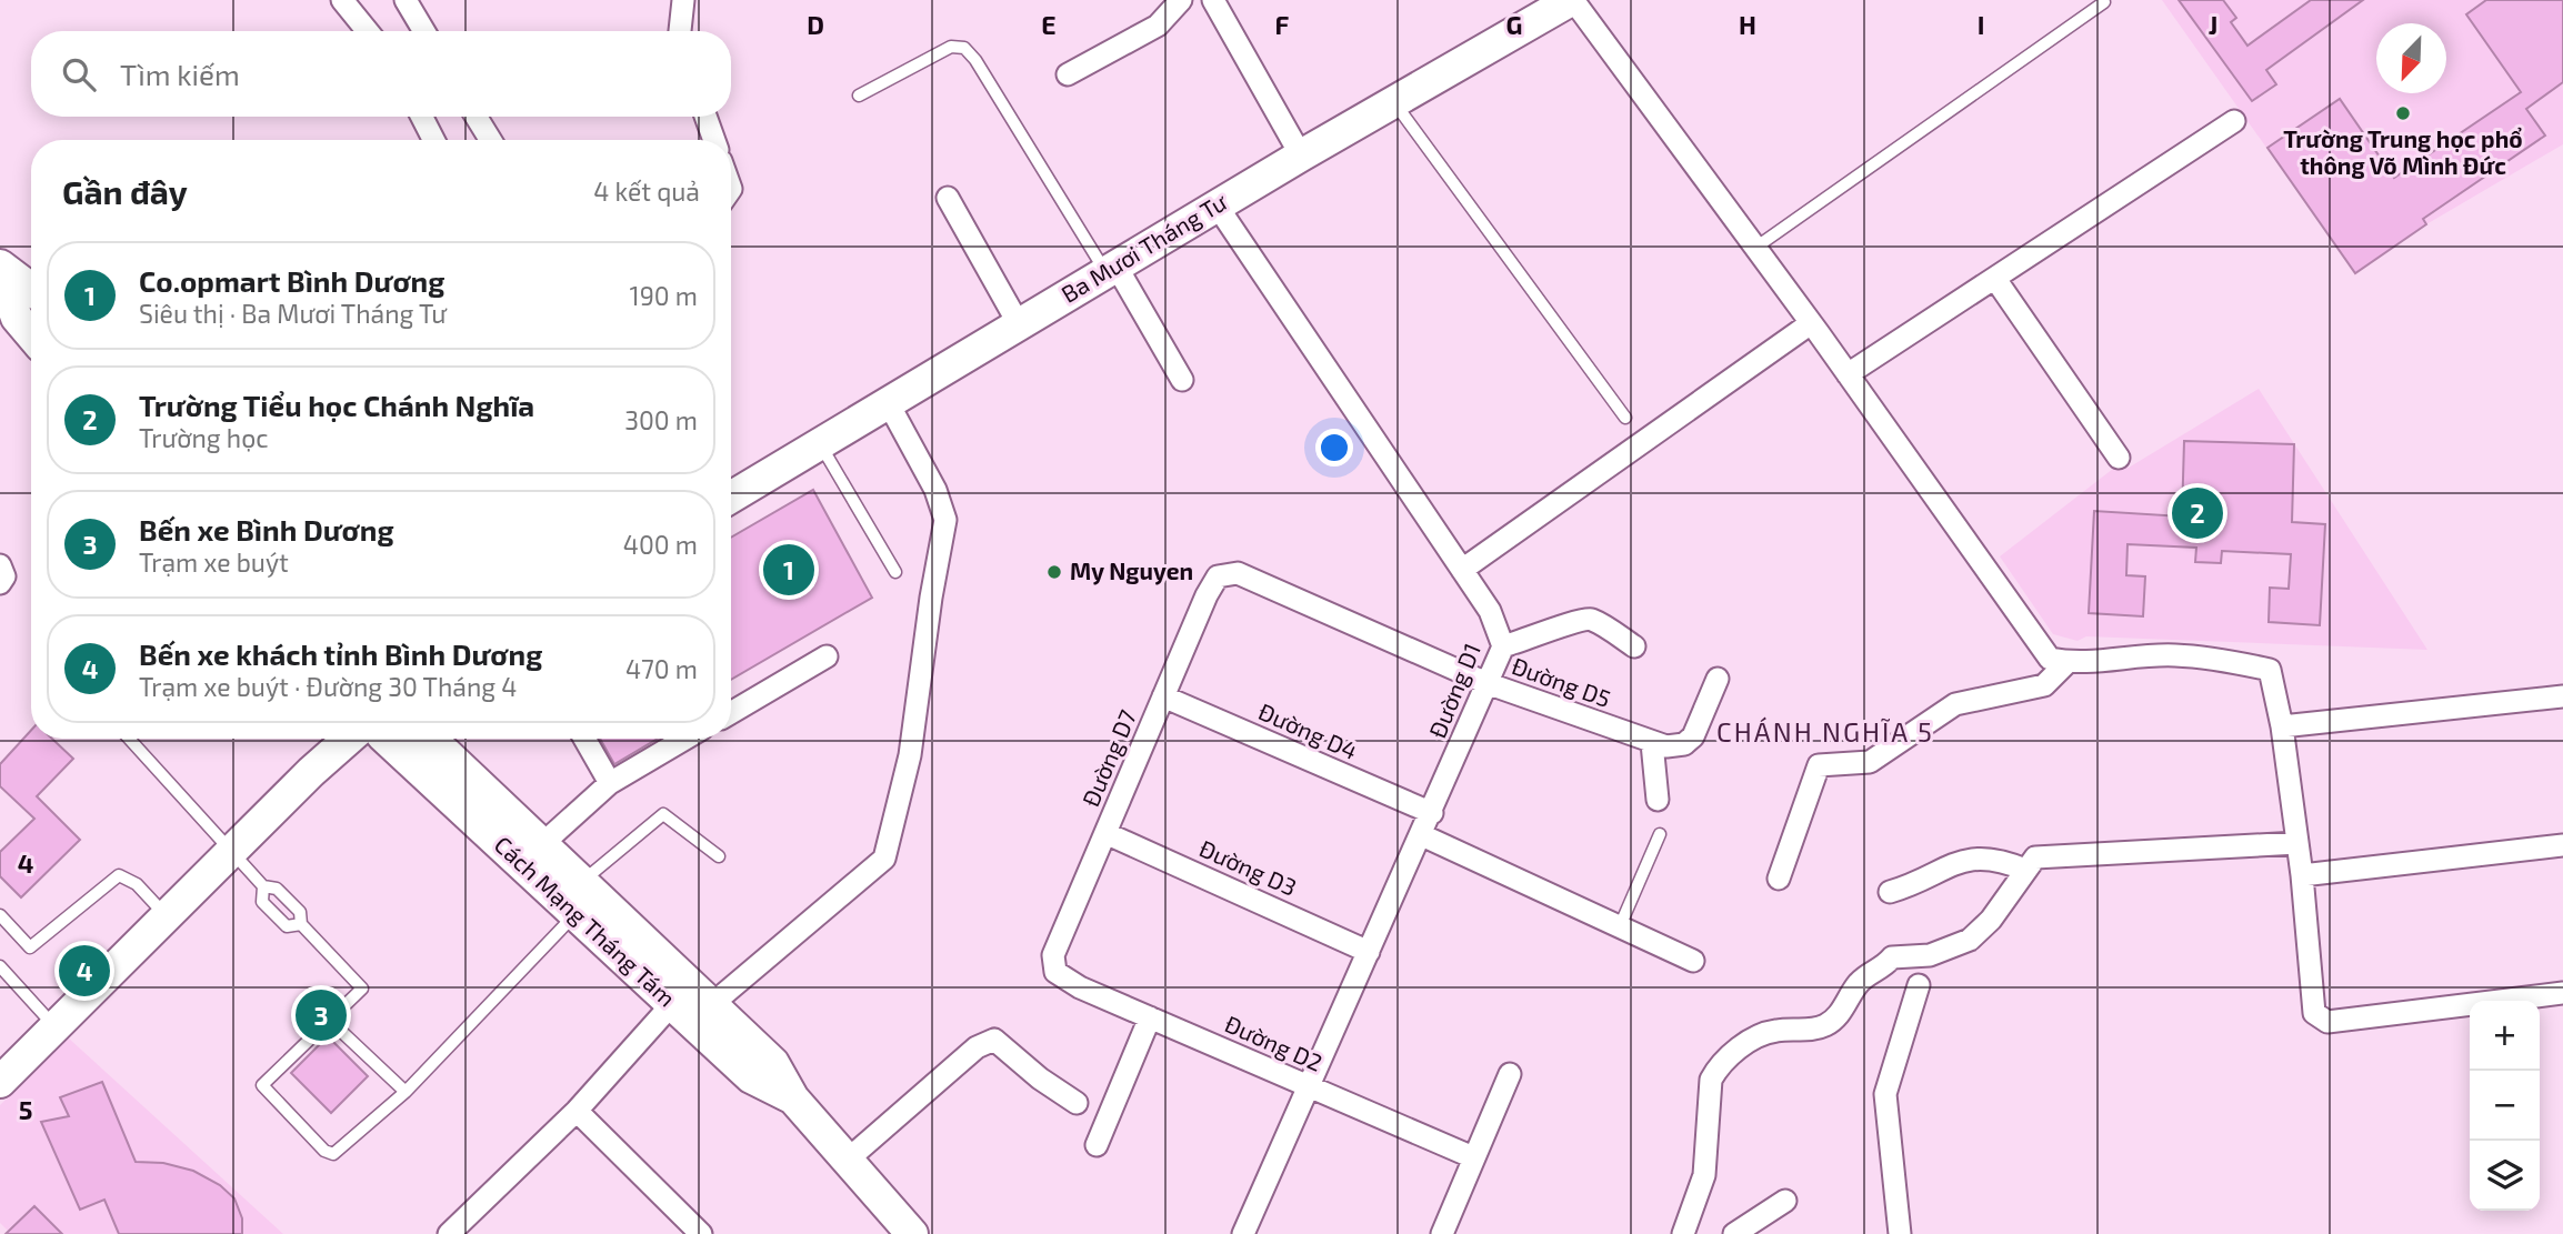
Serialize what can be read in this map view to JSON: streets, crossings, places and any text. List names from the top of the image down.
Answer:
{
  "streets": {
    "main road": ["Ba Mươi Tháng Tư", "Cách Mạng Tháng Tám"],
    "street": [
      "Đường D5",
      "Đường D1",
      "Đường D4",
      "Đường D7",
      "Đường D3",
      "Đường D2"
    ]
  },
  "crossings": [
    ["Ba Mươi Tháng Tư", "Đường D1"],
    ["Đường D5", "Đường D1"],
    ["Đường D5", "Đường D7"],
    ["Đường D1", "Đường D4"],
    ["Đường D1", "Đường D3"],
    ["Đường D1", "Đường D2"],
    ["Đường D4", "Đường D7"],
    ["Đường D7", "Đường D3"],
    ["Đường D7", "Đường D2"]
  ],
  "districts": ["CHÁNH NGHĨA 5"],
  "places": ["Trường Trung học phổ thông Võ Mình Đức", "My Nguyen"],
  "north": "bottom left",
  "page": {
    "search": "Tìm kiếm",
    "heading": ["Gần đây", "4 kết quả"],
    "list": [
      {
        "mark": "1",
        "name": "Co.opmart Bình Dương",
        "note": "Siêu thị · Ba Mươi Tháng Tư",
        "value": "190 m"
      },
      {
        "mark": "2",
        "name": "Trường Tiểu học Chánh Nghĩa",
        "note": "Trường học",
        "value": "300 m"
      },
      {
        "mark": "3",
        "name": "Bến xe Bình Dương",
        "note": "Trạm xe buýt",
        "value": "400 m"
      },
      {
        "mark": "4",
        "name": "Bến xe khách tỉnh Bình Dương",
        "note": "Trạm xe buýt · Đường 30 Tháng 4",
        "value": "470 m"
      }
    ],
    "pins": [
      "2",
      "1",
      "4",
      "3"
    ],
    "map_buttons": ["+", "−"]
  },
  "grid": {
    "columns": [
      "D",
      "E",
      "F",
      "G",
      "H",
      "I",
      "J"
    ],
    "rows": ["4", "5"]
  }
}
